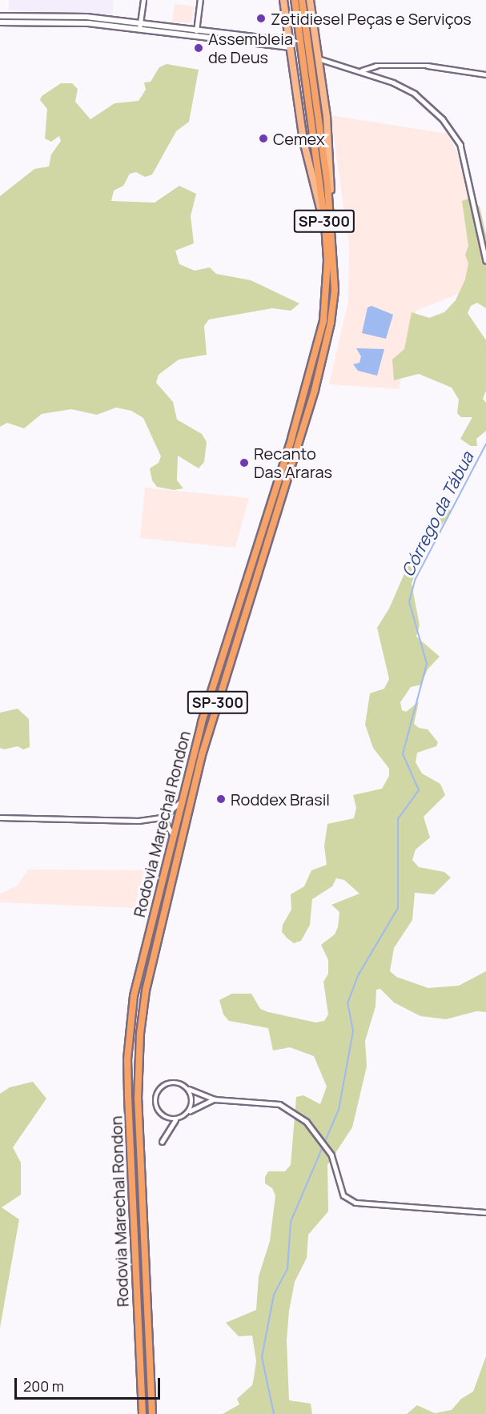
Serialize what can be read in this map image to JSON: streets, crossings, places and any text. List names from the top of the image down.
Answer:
{
  "streets": {
    "highway": ["SP-300", "Rodovia Marechal Rondon"]
  },
  "water": ["Córrego da Tábua"],
  "places": [
    "Zetidiesel Peças e Serviços",
    "Assembleia de Deus",
    "Cemex",
    "Recanto Das Araras",
    "Roddex Brasil"
  ],
  "scale_bar": "200 m"
}
